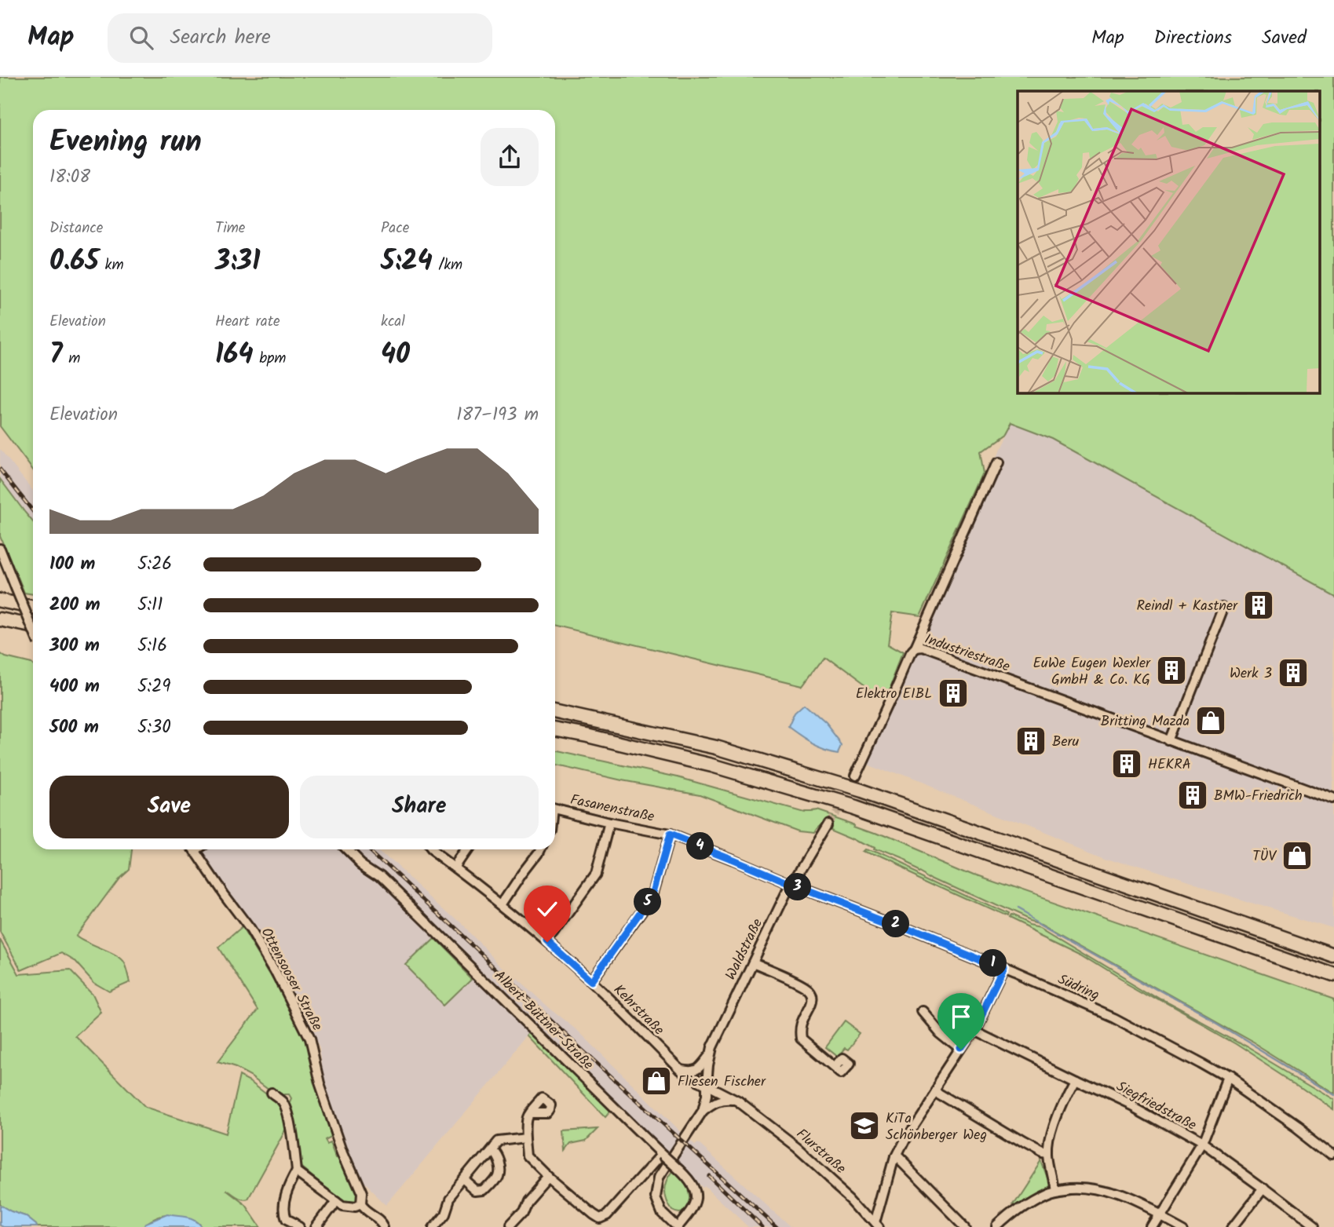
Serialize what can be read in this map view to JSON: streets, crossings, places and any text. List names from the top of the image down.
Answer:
{
  "streets": {
    "street": [
      "Industriestraße",
      "Fasanenstraße",
      "Waldstraße",
      "Ottensooser Straße",
      "Südring",
      "Kehrstraße",
      "Albert-Büttner-Straße",
      "Siegfriedstraße",
      "Flurstraße"
    ]
  },
  "crossings": [
    ["Fasanenstraße", "Waldstraße"],
    ["Fasanenstraße", "Südring"],
    ["Waldstraße", "Südring"],
    ["Waldstraße", "Kehrstraße"],
    ["Waldstraße", "Flurstraße"],
    ["Kehrstraße", "Flurstraße"]
  ],
  "places": {
    "building": [
      "Reindl + Kastner",
      "EuWe Eugen Wexler GmbH & Co. KG",
      "Werk 3",
      "Elektro EIBL",
      "Beru",
      "HEKRA",
      "BMW-Friedrich"
    ],
    "shop": ["Britting Mazda", "TÜV", "Fliesen Fischer"],
    "school or university": ["KiTa Schönberger Weg"]
  },
  "page": {
    "header": "Map",
    "search": "Search here",
    "nav": ["Map", "Directions", "Saved"],
    "heading": ["Evening run", "18:08"],
    "stats": [
      ["Distance", "0.65 km"],
      ["Time", "3:31"],
      ["Pace", "5:24 /km"],
      ["Elevation", "7 m"],
      ["Heart rate", "164 bpm"],
      ["kcal", "40"]
    ],
    "chart": ["Elevation", "187–193 m"],
    "list": [
      {
        "name": "100 m",
        "note": "5:26"
      },
      {
        "name": "200 m",
        "note": "5:11"
      },
      {
        "name": "300 m",
        "note": "5:16"
      },
      {
        "name": "400 m",
        "note": "5:29"
      },
      {
        "name": "500 m",
        "note": "5:30"
      }
    ],
    "buttons": ["Save", "Share"],
    "pins": [
      "4",
      "3",
      "5",
      "2",
      "1"
    ]
  }
}
